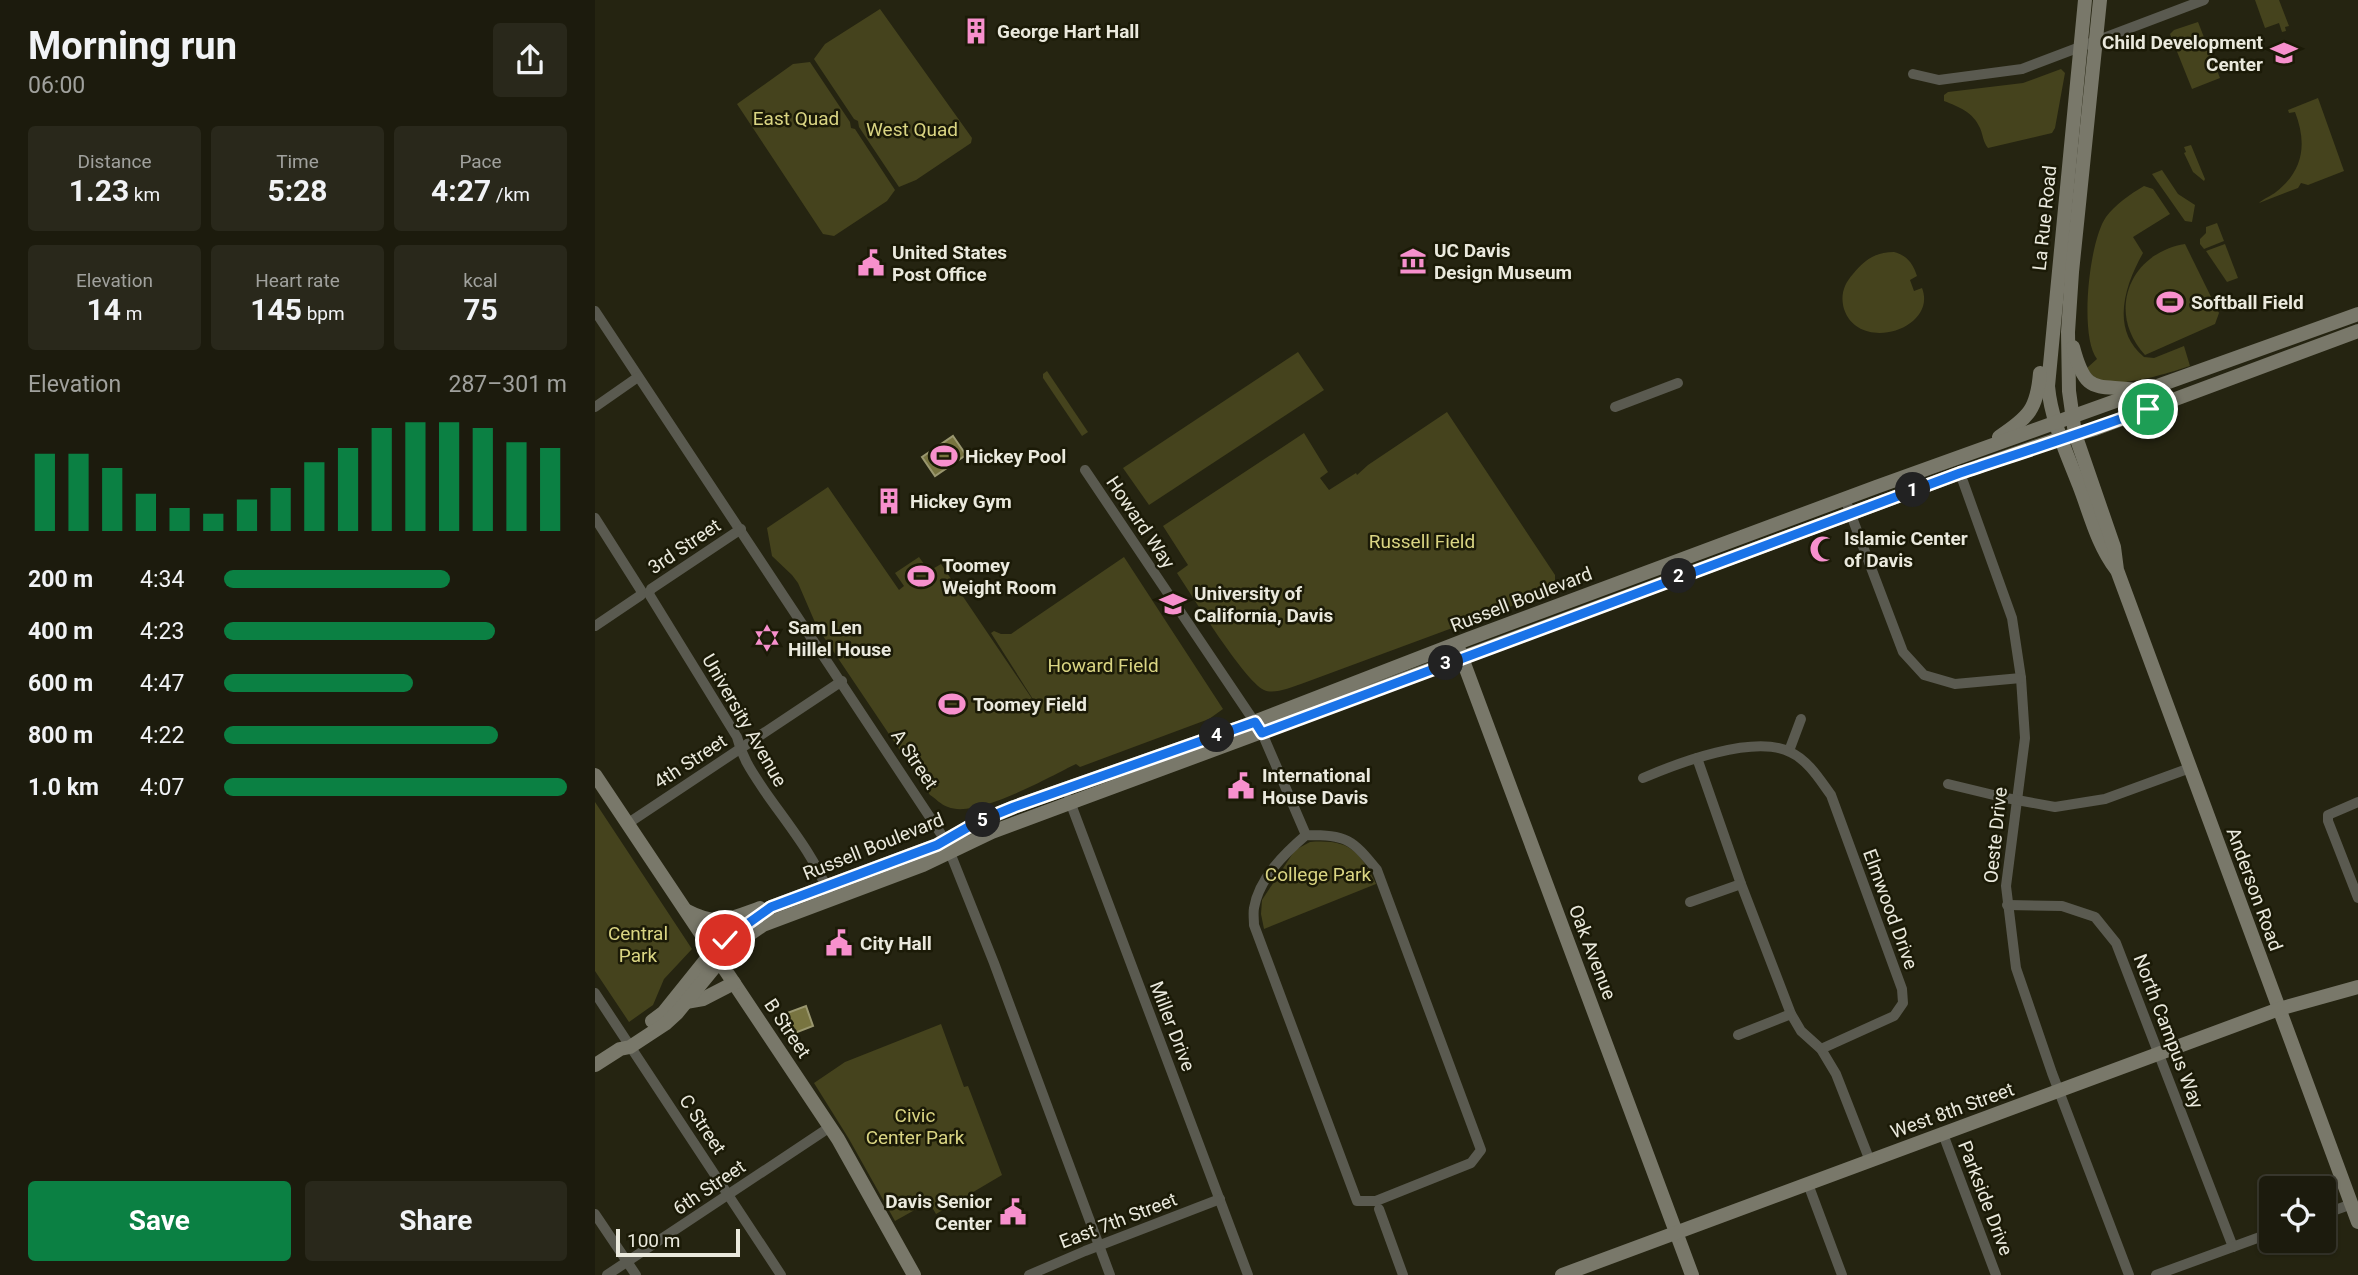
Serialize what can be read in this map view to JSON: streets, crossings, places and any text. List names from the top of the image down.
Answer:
{
  "streets": {
    "main road": [
      "La Rue Road",
      "Russell Boulevard",
      "Anderson Road",
      "Oak Avenue",
      "B Street",
      "West 8th Street"
    ],
    "street": [
      "Howard Way",
      "3rd Street",
      "University Avenue",
      "A Street",
      "4th Street",
      "Oeste Drive",
      "Elmwood Drive",
      "Miller Drive",
      "North Campus Way",
      "C Street",
      "6th Street",
      "Parkside Drive",
      "East 7th Street"
    ]
  },
  "crossings": [
    ["La Rue Road", "Russell Boulevard"],
    ["La Rue Road", "Anderson Road"],
    ["Howard Way", "Russell Boulevard"],
    ["3rd Street", "University Avenue"],
    ["3rd Street", "A Street"],
    ["Russell Boulevard", "University Avenue"],
    ["Russell Boulevard", "A Street"],
    ["Russell Boulevard", "Oeste Drive"],
    ["Russell Boulevard", "Anderson Road"],
    ["Russell Boulevard", "Oak Avenue"],
    ["Russell Boulevard", "Miller Drive"],
    ["Russell Boulevard", "B Street"],
    ["University Avenue", "4th Street"],
    ["A Street", "4th Street"],
    ["A Street", "East 7th Street"],
    ["4th Street", "B Street"],
    ["Oeste Drive", "North Campus Way"],
    ["Oeste Drive", "West 8th Street"],
    ["Anderson Road", "West 8th Street"],
    ["Oak Avenue", "West 8th Street"],
    ["Miller Drive", "East 7th Street"],
    ["B Street", "6th Street"],
    ["North Campus Way", "West 8th Street"],
    ["West 8th Street", "Parkside Drive"],
    ["C Street", "6th Street"]
  ],
  "parks": [
    "East Quad",
    "West Quad",
    "Russell Field",
    "Howard Field",
    "College Park",
    "Central Park",
    "Civic Center Park"
  ],
  "places": {
    "building": ["George Hart Hall", "Hickey Gym"],
    "school or university": ["Child Development Center", "University of California, Davis"],
    "museum": ["UC Davis Design Museum"],
    "public building": [
      "United States Post Office",
      "International House Davis",
      "City Hall",
      "Davis Senior Center"
    ],
    "sports": [
      "Softball Field",
      "Hickey Pool",
      "Toomey Weight Room",
      "Toomey Field"
    ],
    "mosque": ["Islamic Center of Davis"],
    "synagogue": ["Sam Len Hillel House"]
  },
  "scale_bar": "100 m",
  "page": {
    "heading": ["Morning run", "06:00"],
    "stats": [
      ["Distance", "1.23 km"],
      ["Time", "5:28"],
      ["Pace", "4:27 /km"],
      ["Elevation", "14 m"],
      ["Heart rate", "145 bpm"],
      ["kcal", "75"]
    ],
    "chart": ["Elevation", "287–301 m"],
    "pins": [
      "1",
      "2",
      "3",
      "4",
      "5"
    ],
    "list": [
      {
        "name": "200 m",
        "note": "4:34"
      },
      {
        "name": "400 m",
        "note": "4:23"
      },
      {
        "name": "600 m",
        "note": "4:47"
      },
      {
        "name": "800 m",
        "note": "4:22"
      },
      {
        "name": "1.0 km",
        "note": "4:07"
      }
    ],
    "buttons": ["Save", "Share"],
    "scale": "100 m"
  }
}
